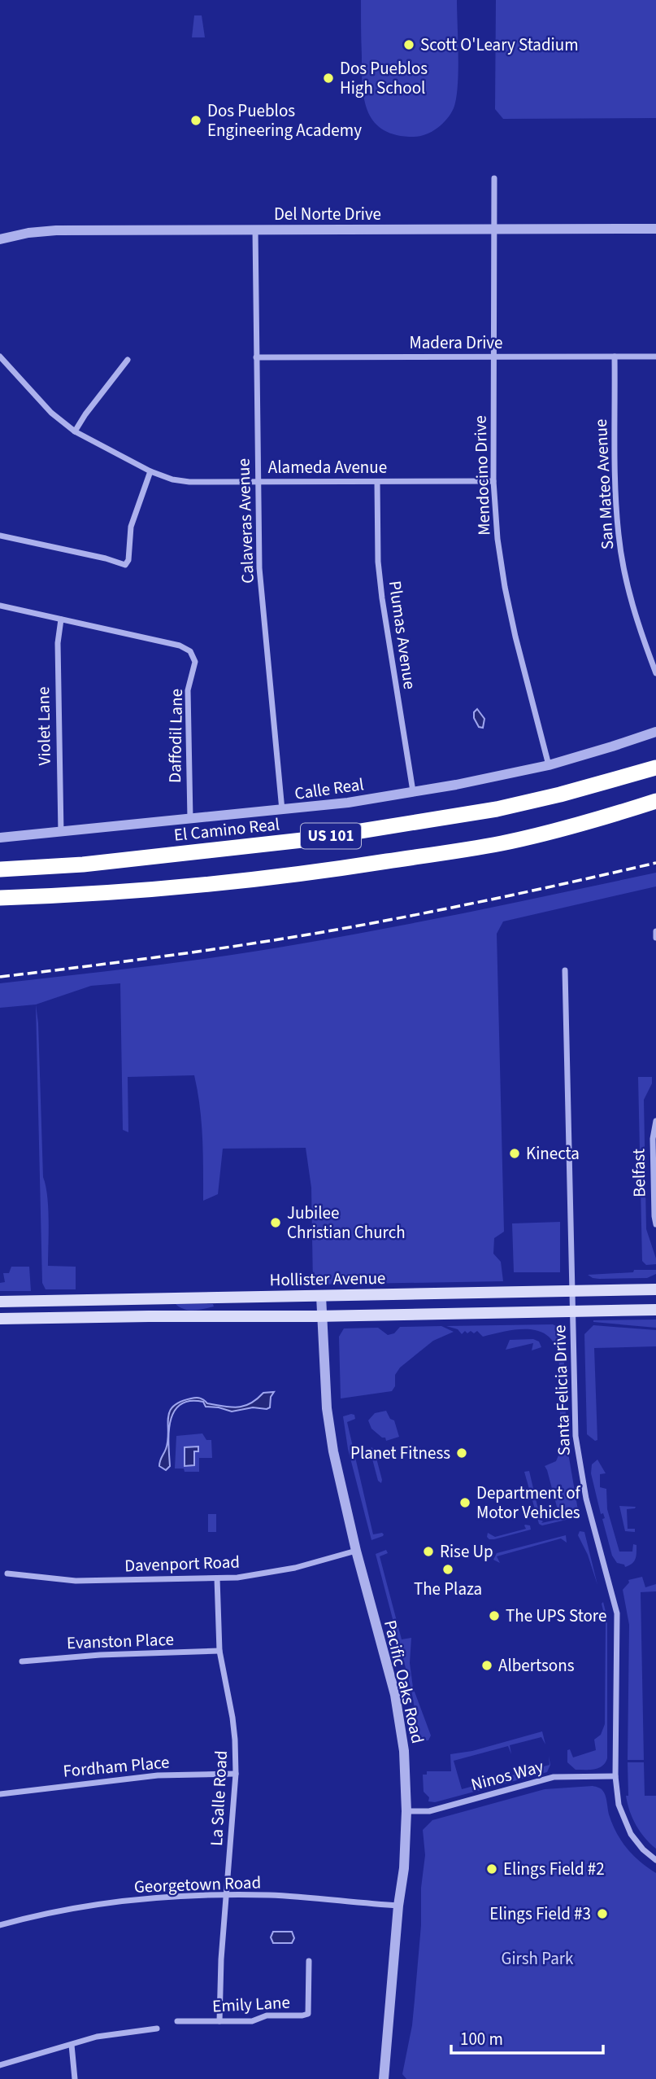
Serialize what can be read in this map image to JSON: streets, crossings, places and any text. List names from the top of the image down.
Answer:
{
  "streets": {
    "highway": ["El Camino Real", "US 101"],
    "main road": ["Hollister Avenue"],
    "street": [
      "Del Norte Drive",
      "Madera Drive",
      "Alameda Avenue",
      "Mendocino Drive",
      "San Mateo Avenue",
      "Calaveras Avenue",
      "Plumas Avenue",
      "Violet Lane",
      "Daffodil Lane",
      "Calle Real",
      "Belfast",
      "Santa Felicia Drive",
      "Davenport Road",
      "Evanston Place",
      "Pacific Oaks Road",
      "Fordham Place",
      "Ninos Way",
      "La Salle Road",
      "Georgetown Road",
      "Emily Lane"
    ]
  },
  "crossings": [
    ["Del Norte Drive", "Mendocino Drive"],
    ["Del Norte Drive", "Calaveras Avenue"],
    ["Madera Drive", "Mendocino Drive"],
    ["Madera Drive", "San Mateo Avenue"],
    ["Madera Drive", "Calaveras Avenue"],
    ["Alameda Avenue", "Mendocino Drive"],
    ["Alameda Avenue", "Calaveras Avenue"],
    ["Alameda Avenue", "Plumas Avenue"],
    ["Mendocino Drive", "Calle Real"],
    ["Calaveras Avenue", "Calle Real"],
    ["Plumas Avenue", "Calle Real"],
    ["Violet Lane", "Daffodil Lane"],
    ["Violet Lane", "Calle Real"],
    ["Daffodil Lane", "Calle Real"],
    ["Hollister Avenue", "Santa Felicia Drive"],
    ["Hollister Avenue", "Pacific Oaks Road"],
    ["Santa Felicia Drive", "Ninos Way"],
    ["Davenport Road", "Pacific Oaks Road"],
    ["Davenport Road", "La Salle Road"],
    ["Evanston Place", "La Salle Road"],
    ["Pacific Oaks Road", "Ninos Way"],
    ["Pacific Oaks Road", "Georgetown Road"],
    ["Fordham Place", "La Salle Road"],
    ["La Salle Road", "Georgetown Road"],
    ["La Salle Road", "Emily Lane"]
  ],
  "parks": ["Girsh Park"],
  "places": [
    "Scott O'Leary Stadium",
    "Dos Pueblos High School",
    "Dos Pueblos Engineering Academy",
    "Kinecta",
    "Jubilee Christian Church",
    "Planet Fitness",
    "Department of Motor Vehicles",
    "Rise Up",
    "The Plaza",
    "The UPS Store",
    "Albertsons",
    "Elings Field #2",
    "Elings Field #3"
  ],
  "scale_bar": "100 m"
}
